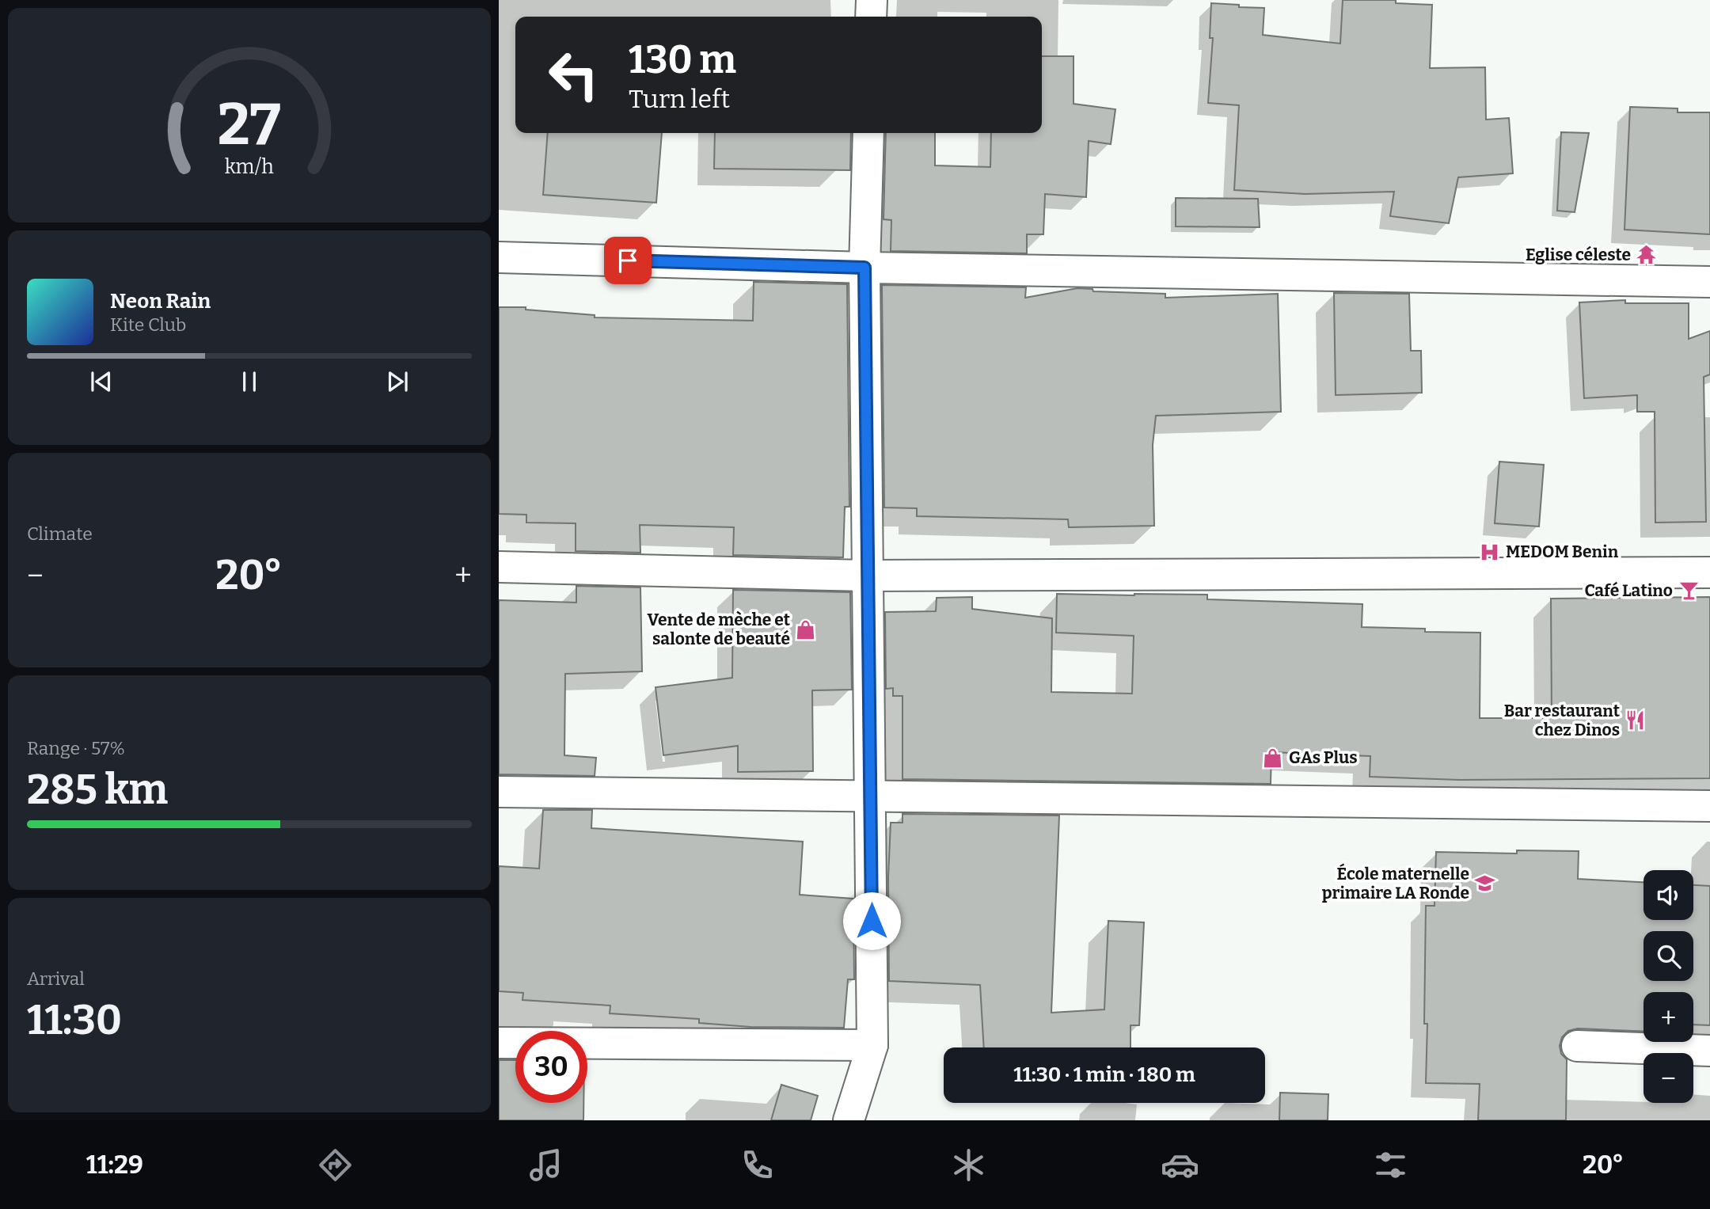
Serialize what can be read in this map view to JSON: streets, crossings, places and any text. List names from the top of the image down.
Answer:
{
  "places": {
    "temple": ["Eglise céleste"],
    "hospital": ["MEDOM Benin"],
    "bar": ["Café Latino"],
    "shop": ["Vente de mèche et salonte de beauté", "GAs Plus"],
    "restaurant": ["Bar restaurant chez Dinos"],
    "school or university": ["École maternelle primaire LA Ronde"]
  },
  "page": {
    "turn": ["130 m", "Turn left"],
    "song": ["Neon Rain", "Kite Club"],
    "tile": [
      "Climate",
      ["Range · 57%", "285 km"],
      ["Arrival", "11:30"]
    ],
    "heat": ["−", "20°", "+"],
    "map_buttons": ["+", "−"],
    "limit": "30",
    "trip": "11:30 · 1 min · 180 m",
    "tabs": ["11:29", "20°"],
    "gauge": ["27", "km/h"]
  }
}
